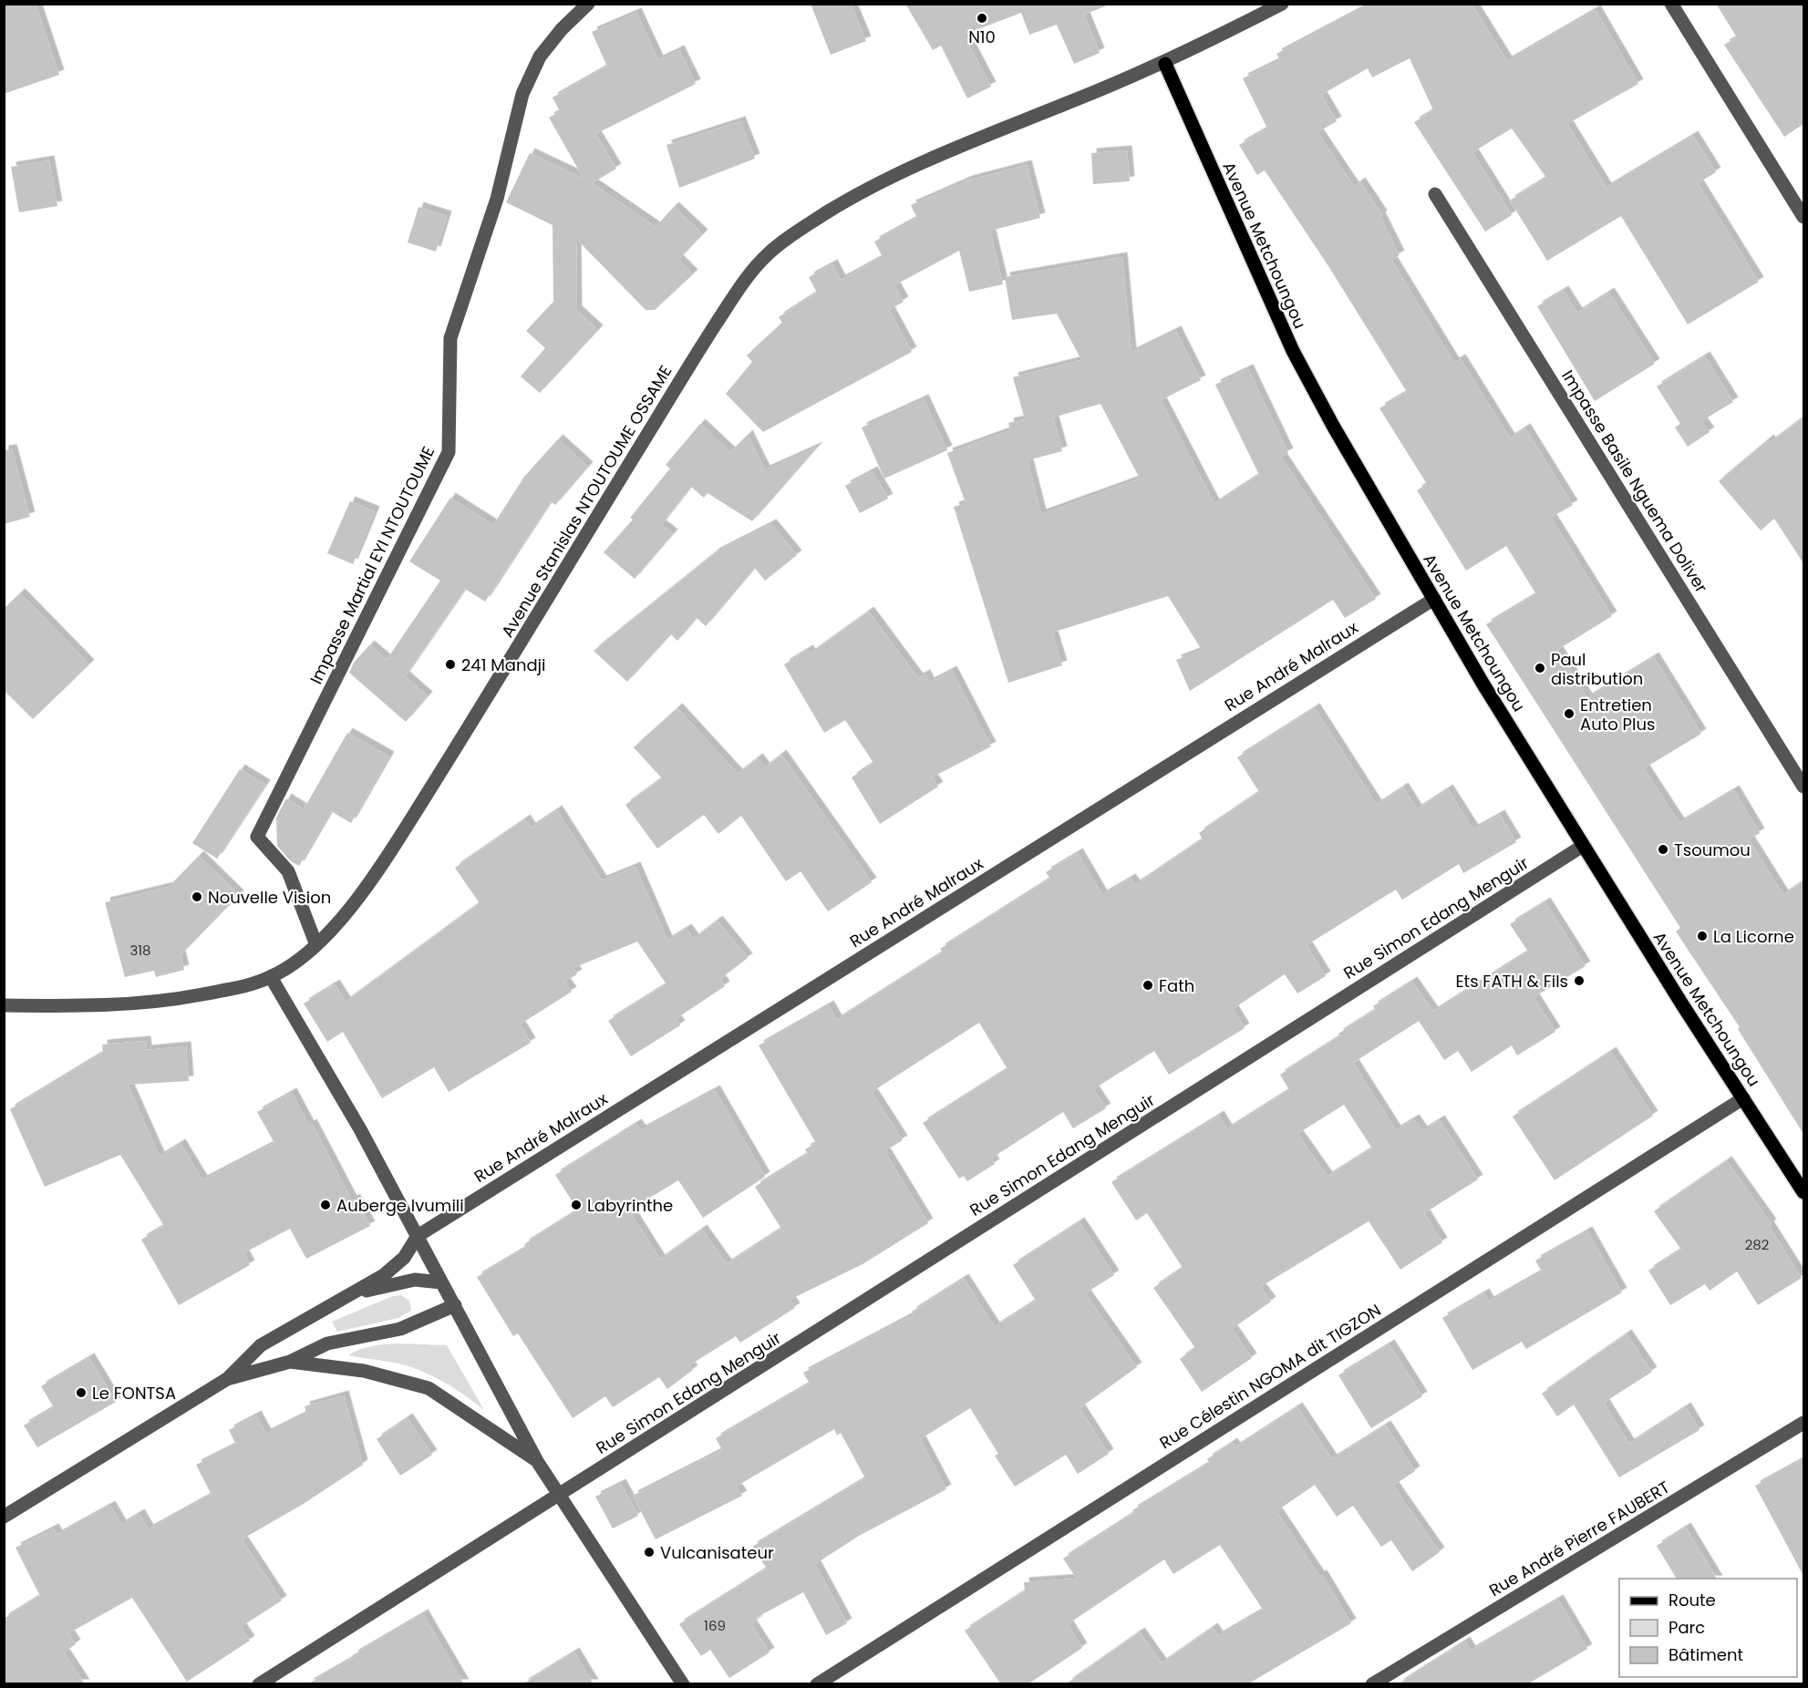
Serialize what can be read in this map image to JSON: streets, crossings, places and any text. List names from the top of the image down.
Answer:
{
  "streets": {
    "main road": ["Avenue Metchoungou"],
    "street": [
      "Impasse Basile Nguema Doliver",
      "Avenue Stanislas NTOUTOUME OSSAME",
      "Impasse Martial EYI NTOUTOUME",
      "Rue André Malraux",
      "Rue Simon Edang Menguir",
      "Rue Célestin NGOMA dit TIGZON",
      "Rue André Pierre FAUBERT"
    ]
  },
  "crossings": [
    ["Avenue Metchoungou", "Avenue Stanislas NTOUTOUME OSSAME"],
    ["Avenue Metchoungou", "Rue André Malraux"],
    ["Avenue Metchoungou", "Rue Simon Edang Menguir"],
    ["Avenue Metchoungou", "Rue Célestin NGOMA dit TIGZON"],
    ["Avenue Stanislas NTOUTOUME OSSAME", "Impasse Martial EYI NTOUTOUME"]
  ],
  "places": [
    "N10",
    "241 Mandji",
    "Paul distribution",
    "Entretien Auto Plus",
    "Tsoumou",
    "Nouvelle Vision",
    "La Licorne",
    "Ets FATH & Fils",
    "Fath",
    "Auberge Ivumili",
    "Labyrinthe",
    "Le FONTSA",
    "Vulcanisateur"
  ],
  "house_numbers": ["318", "282", "169"],
  "legend": ["Route", "Parc", "Bâtiment"]
}
